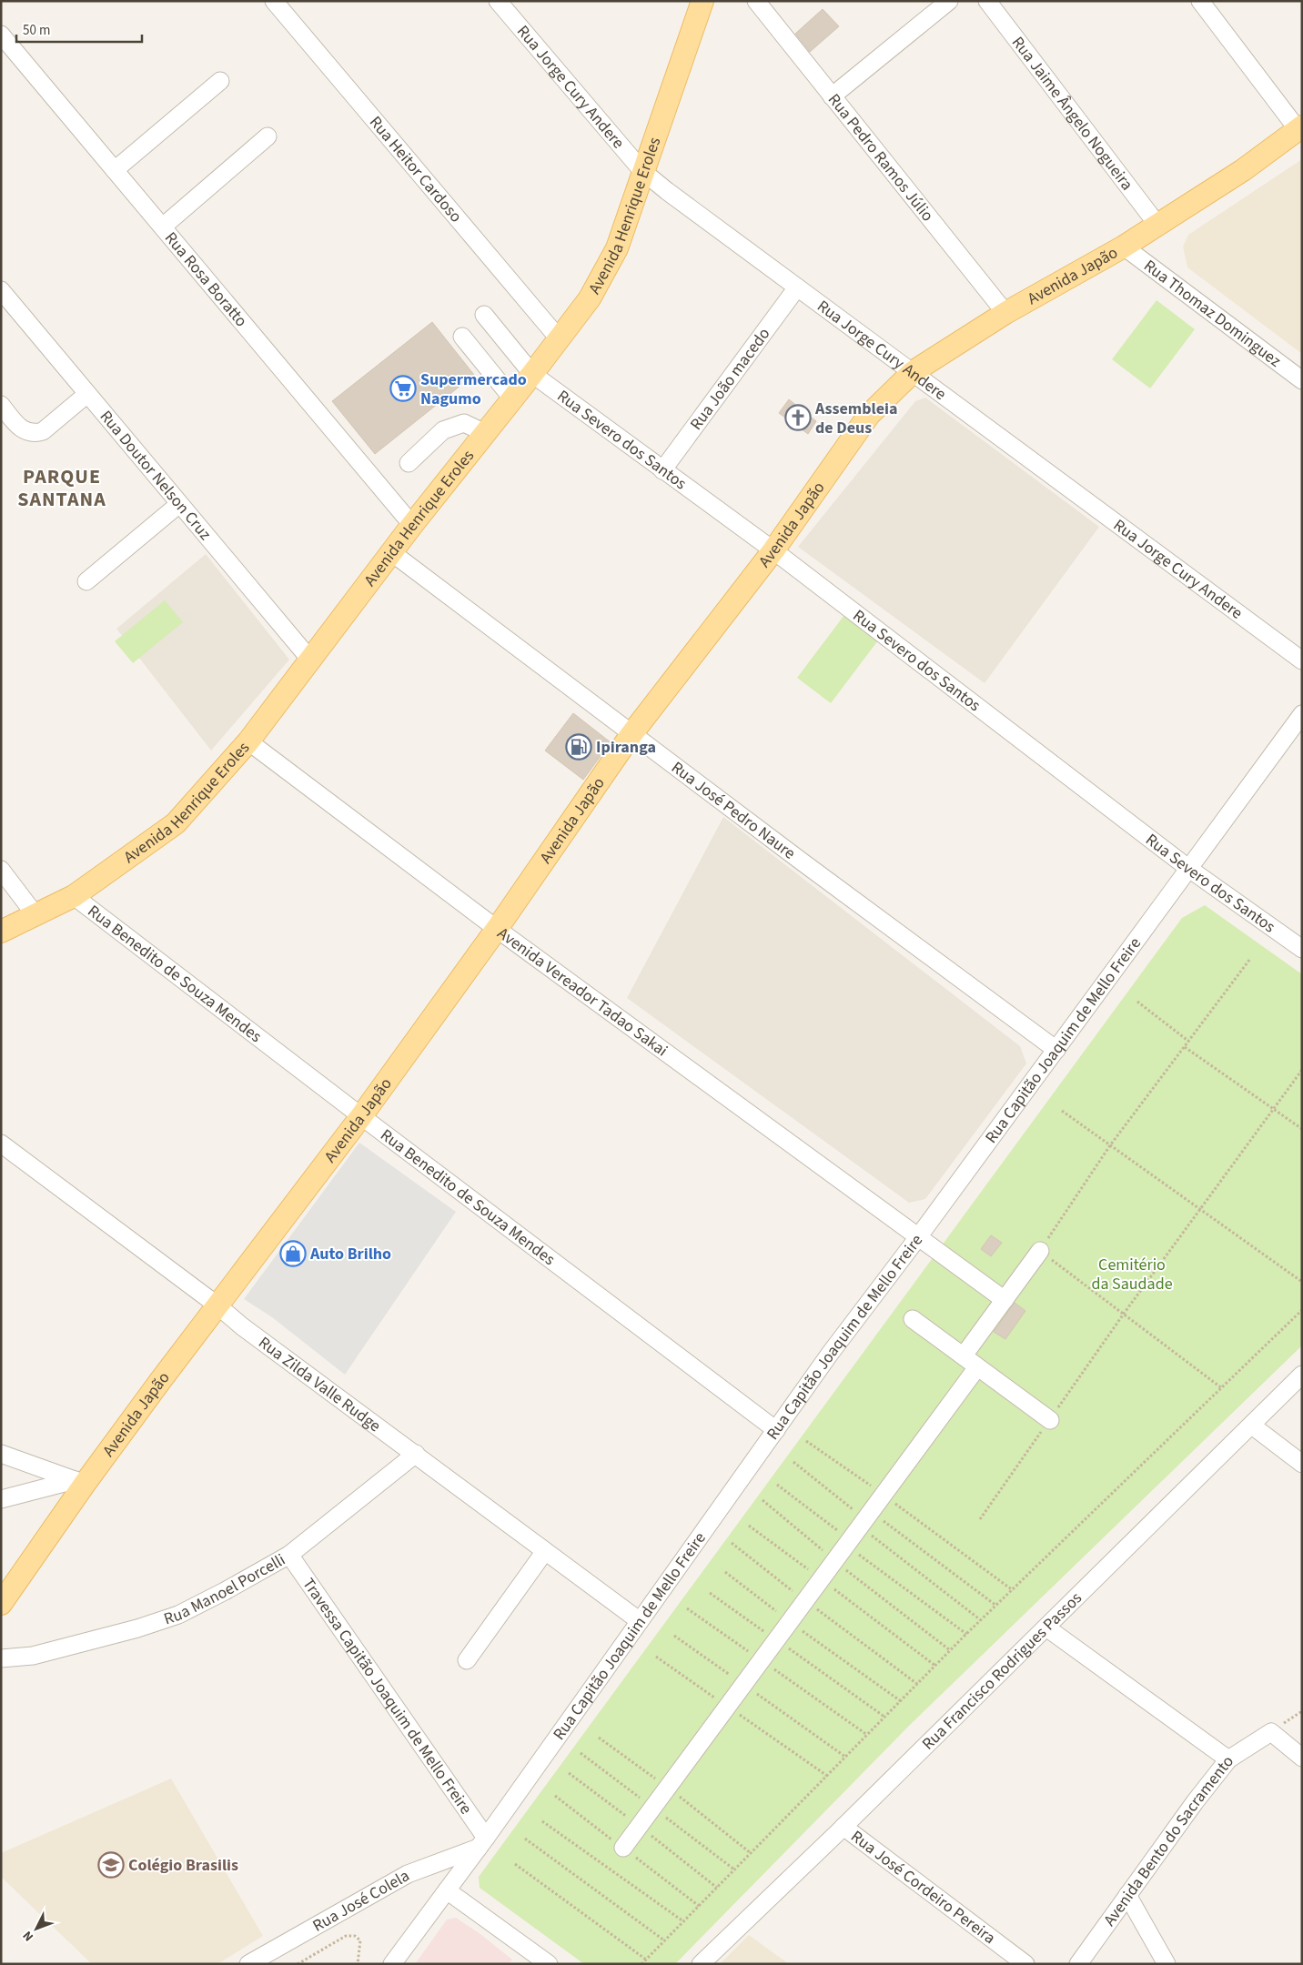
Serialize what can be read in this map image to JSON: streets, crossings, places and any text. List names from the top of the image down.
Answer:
{
  "streets": {
    "main road": ["Avenida Henrique Eroles", "Avenida Japão"],
    "street": [
      "Rua Jorge Cury Andere",
      "Rua Jaime Ângelo Nogueira",
      "Rua Pedro Ramos Júlio",
      "Rua Heitor Cardoso",
      "Rua Rosa Boratto",
      "Rua Thomaz Dominguez",
      "Rua João macedo",
      "Rua Severo dos Santos",
      "Rua Doutor Nelson Cruz",
      "Rua José Pedro Naure",
      "Rua Benedito de Souza Mendes",
      "Avenida Vereador Tadao Sakai",
      "Rua Capitão Joaquim de Mello Freire",
      "Rua Zilda Valle Rudge",
      "Rua Manoel Porcelli",
      "Rua Francisco Rodrigues Passos",
      "Travessa Capitão Joaquim de Mello Freire",
      "Avenida Bento do Sacramento",
      "Rua José Cordeiro Pereira",
      "Rua José Colela"
    ]
  },
  "crossings": [
    ["Rua Jorge Cury Andere", "Avenida Henrique Eroles"],
    ["Rua Jorge Cury Andere", "Avenida Japão"],
    ["Rua Jorge Cury Andere", "Rua João macedo"],
    ["Rua Jaime Ângelo Nogueira", "Avenida Japão"],
    ["Rua Pedro Ramos Júlio", "Avenida Japão"],
    ["Rua Heitor Cardoso", "Avenida Henrique Eroles"],
    ["Avenida Henrique Eroles", "Rua Rosa Boratto"],
    ["Avenida Henrique Eroles", "Rua Severo dos Santos"],
    ["Avenida Henrique Eroles", "Rua Doutor Nelson Cruz"],
    ["Avenida Henrique Eroles", "Rua José Pedro Naure"],
    ["Avenida Henrique Eroles", "Rua Benedito de Souza Mendes"],
    ["Avenida Henrique Eroles", "Avenida Vereador Tadao Sakai"],
    ["Avenida Japão", "Rua Thomaz Dominguez"],
    ["Avenida Japão", "Rua Severo dos Santos"],
    ["Avenida Japão", "Rua José Pedro Naure"],
    ["Avenida Japão", "Rua Benedito de Souza Mendes"],
    ["Avenida Japão", "Avenida Vereador Tadao Sakai"],
    ["Avenida Japão", "Rua Zilda Valle Rudge"],
    ["Rua João macedo", "Rua Severo dos Santos"],
    ["Rua Severo dos Santos", "Rua Capitão Joaquim de Mello Freire"],
    ["Rua José Pedro Naure", "Rua Capitão Joaquim de Mello Freire"],
    ["Rua Benedito de Souza Mendes", "Rua Capitão Joaquim de Mello Freire"],
    ["Avenida Vereador Tadao Sakai", "Rua Capitão Joaquim de Mello Freire"],
    ["Rua Capitão Joaquim de Mello Freire", "Rua Zilda Valle Rudge"],
    ["Rua Capitão Joaquim de Mello Freire", "Travessa Capitão Joaquim de Mello Freire"],
    ["Rua Capitão Joaquim de Mello Freire", "Rua José Colela"],
    ["Rua Zilda Valle Rudge", "Rua Manoel Porcelli"],
    ["Rua Manoel Porcelli", "Travessa Capitão Joaquim de Mello Freire"],
    ["Rua Francisco Rodrigues Passos", "Rua José Cordeiro Pereira"],
    ["Travessa Capitão Joaquim de Mello Freire", "Rua José Colela"]
  ],
  "districts": ["PARQUE SANTANA"],
  "parks": ["Cemitério da Saudade"],
  "places": {
    "supermarket": ["Supermercado Nagumo"],
    "church": ["Assembleia de Deus"],
    "fuel station": ["Ipiranga"],
    "shop": ["Auto Brilho"],
    "school or university": ["Colégio Brasilis"]
  },
  "scale_bar": "50 m",
  "north": "bottom left"
}
